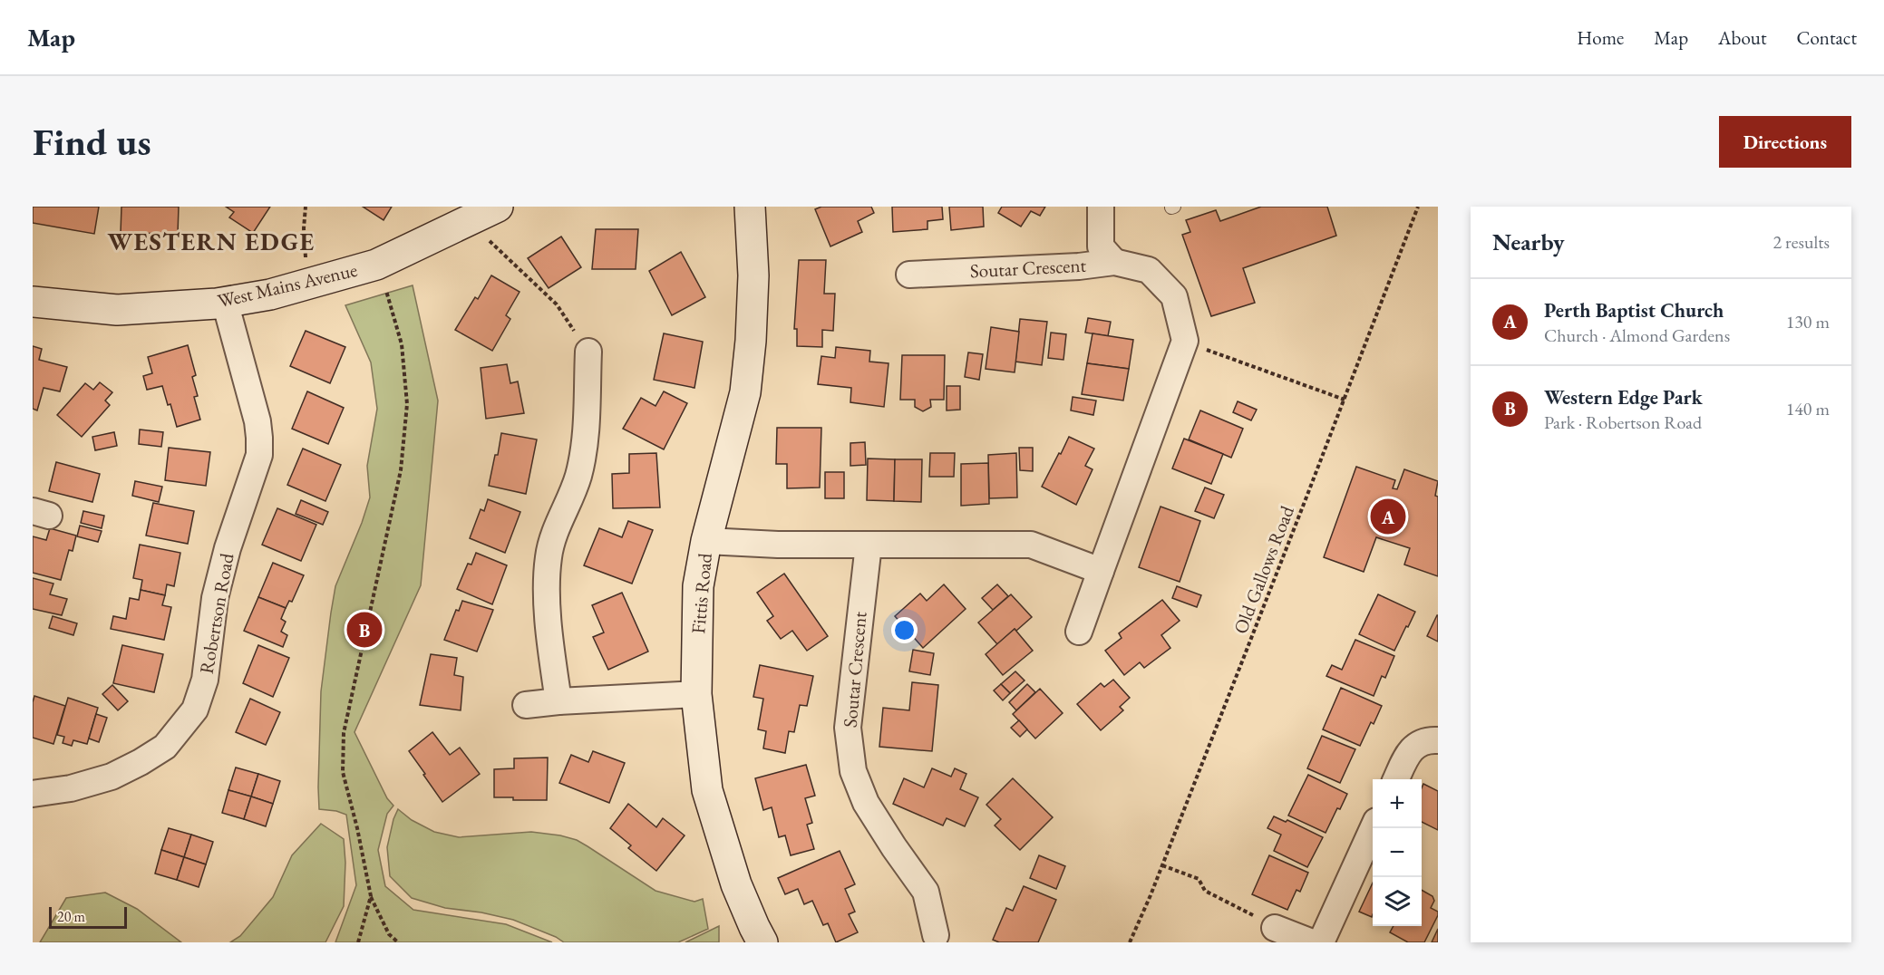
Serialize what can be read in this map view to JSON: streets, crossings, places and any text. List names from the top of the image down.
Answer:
{
  "streets": {
    "street": [
      "Soutar Crescent",
      "West Mains Avenue",
      "Fittis Road",
      "Robertson Road"
    ],
    "path": ["Old Gallows Road"]
  },
  "crossings": [
    ["West Mains Avenue", "Robertson Road"]
  ],
  "districts": ["WESTERN EDGE"],
  "scale_bar": "20 m",
  "page": {
    "header": "Map",
    "nav": [
      "Home",
      "Map",
      "About",
      "Contact"
    ],
    "buttons": "Directions",
    "title": "Find us",
    "heading": ["Nearby", "2 results"],
    "list": [
      {
        "mark": "A",
        "name": "Perth Baptist Church",
        "note": "Church · Almond Gardens",
        "value": "130 m"
      },
      {
        "mark": "B",
        "name": "Western Edge Park",
        "note": "Park · Robertson Road",
        "value": "140 m"
      }
    ],
    "pins": ["A", "B"],
    "map_buttons": ["+", "−"],
    "scale": "20 m"
  }
}
